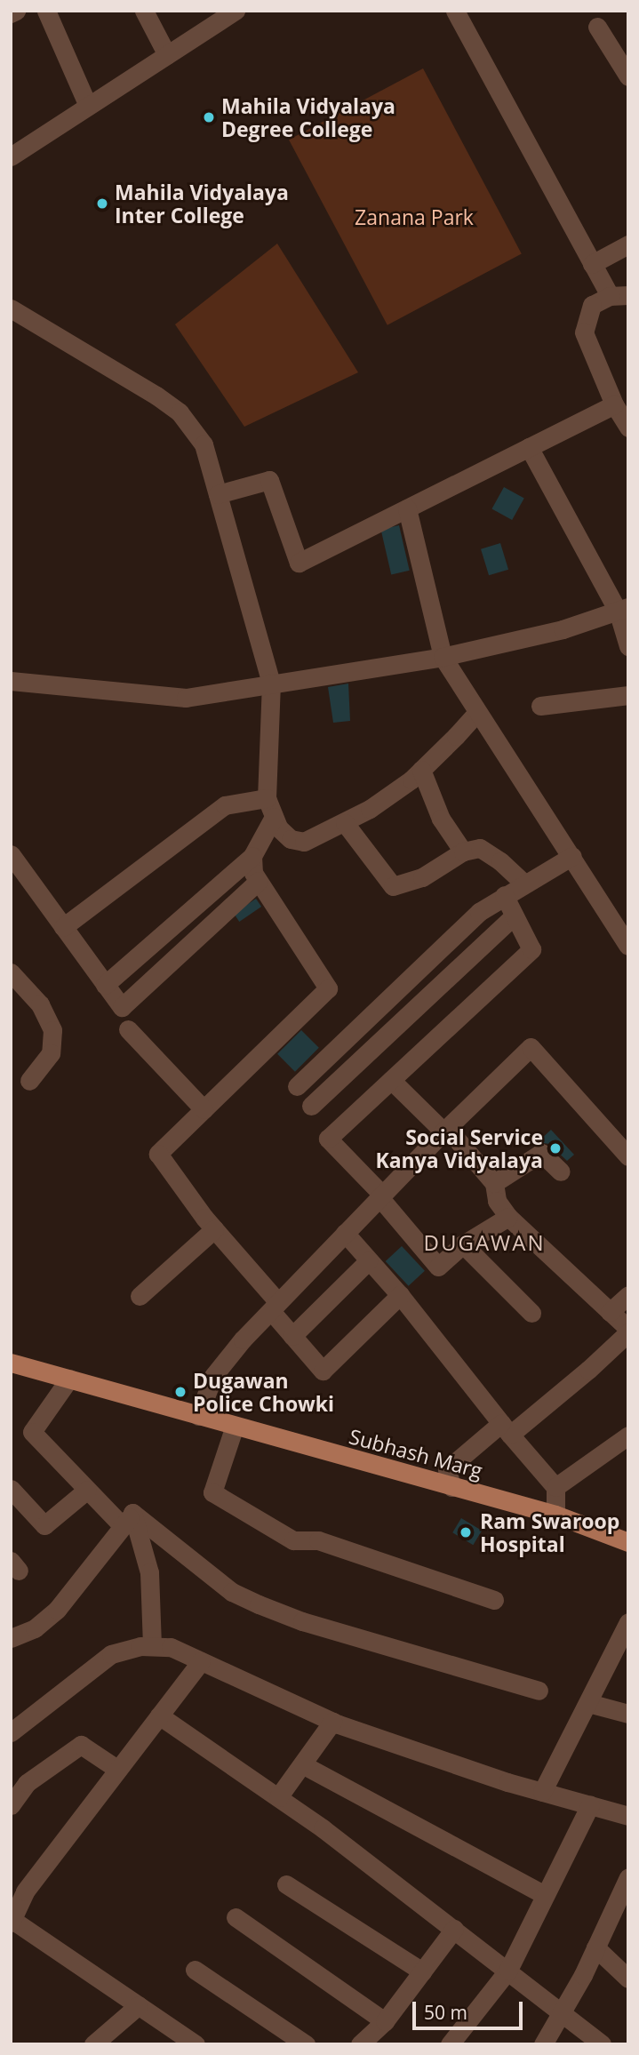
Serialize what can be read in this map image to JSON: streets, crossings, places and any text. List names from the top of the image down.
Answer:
{
  "streets": {
    "main road": ["Subhash Marg"]
  },
  "districts": ["DUGAWAN"],
  "parks": ["Zanana Park"],
  "places": [
    "Mahila Vidyalaya Degree College",
    "Mahila Vidyalaya Inter College",
    "Social Service Kanya Vidyalaya",
    "Dugawan Police Chowki",
    "Ram Swaroop Hospital"
  ],
  "scale_bar": "50 m"
}
